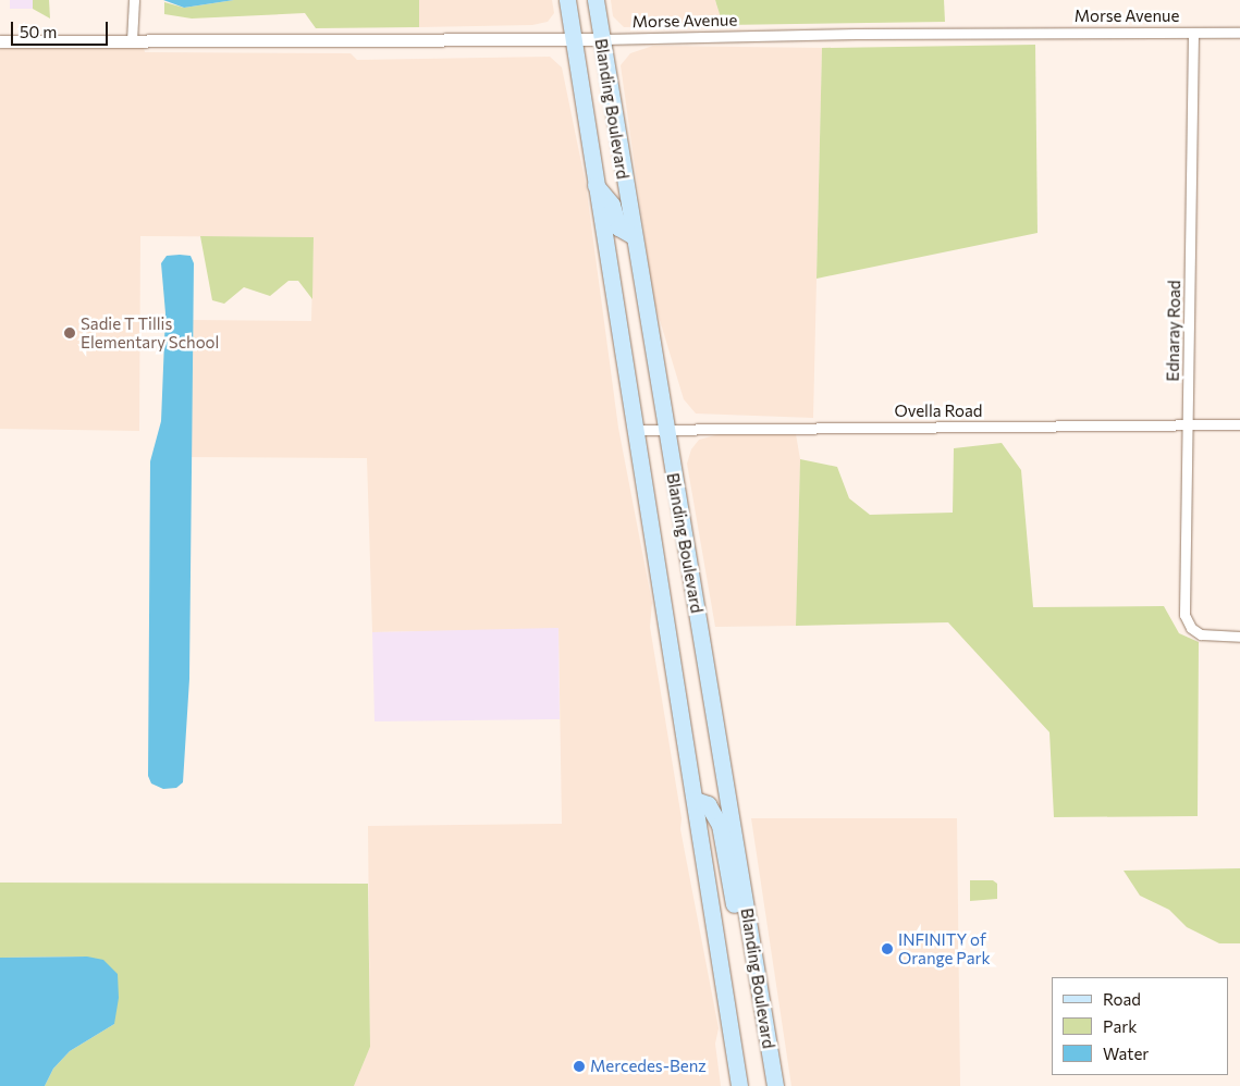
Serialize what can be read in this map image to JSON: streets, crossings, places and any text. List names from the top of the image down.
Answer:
{
  "streets": {
    "main road": ["Blanding Boulevard"],
    "street": ["Morse Avenue", "Ednaray Road", "Ovella Road"]
  },
  "crossings": [
    ["Morse Avenue", "Blanding Boulevard"],
    ["Morse Avenue", "Ednaray Road"],
    ["Blanding Boulevard", "Ovella Road"],
    ["Ednaray Road", "Ovella Road"]
  ],
  "places": ["Sadie T Tillis Elementary School", "INFINITY of Orange Park", "Mercedes-Benz"],
  "legend": ["Road", "Park", "Water"],
  "scale_bar": "50 m"
}
